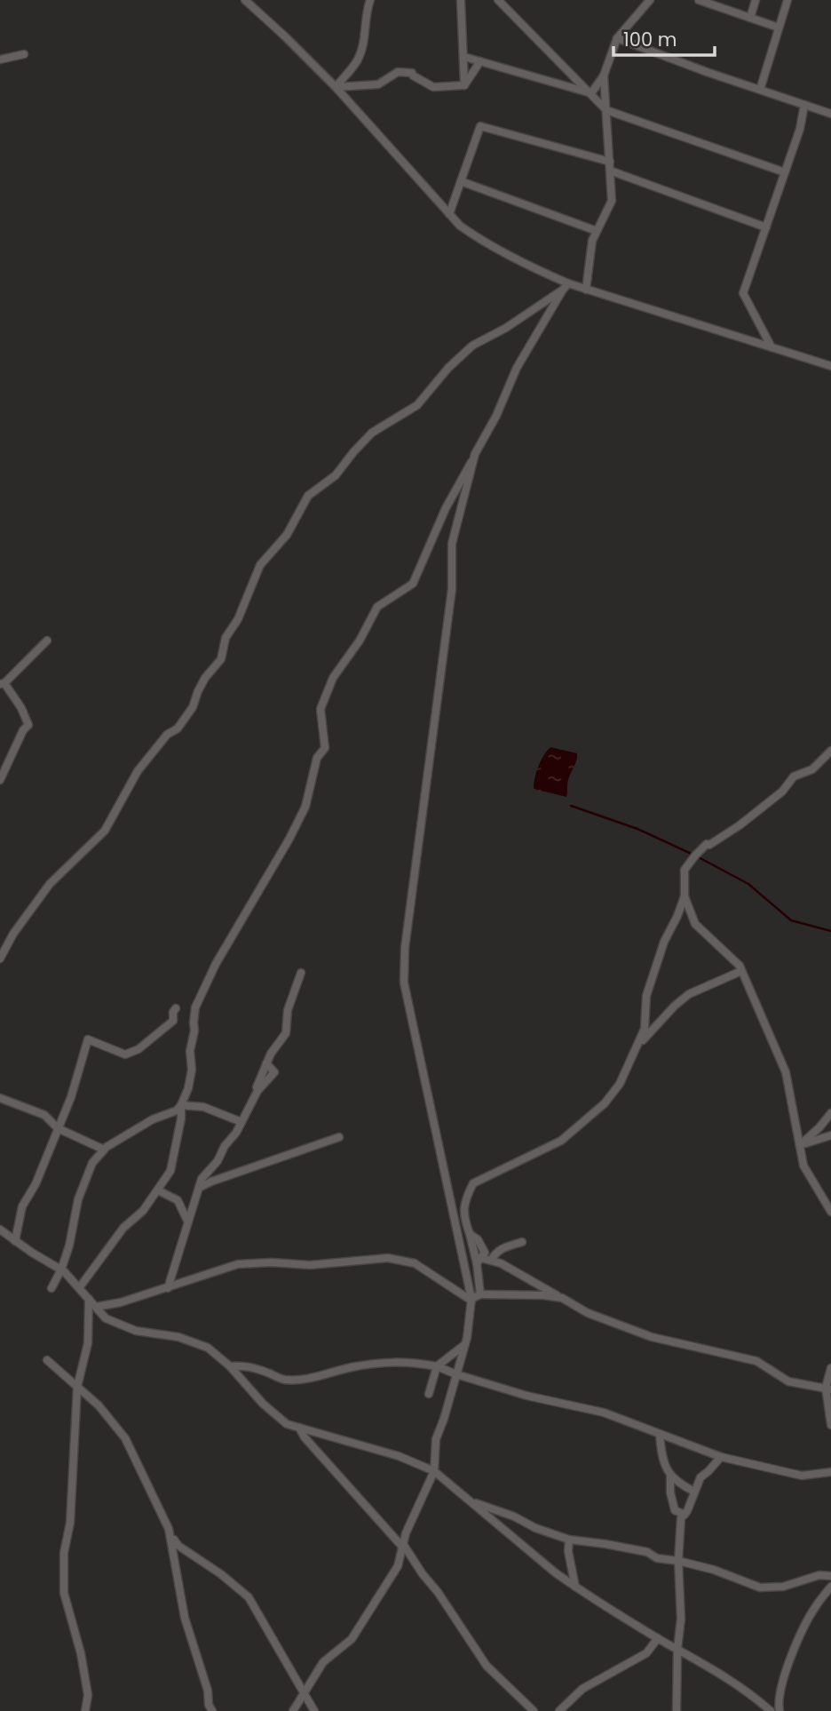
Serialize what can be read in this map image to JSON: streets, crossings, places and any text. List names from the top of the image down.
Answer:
{
  "scale_bar": "100 m"
}
